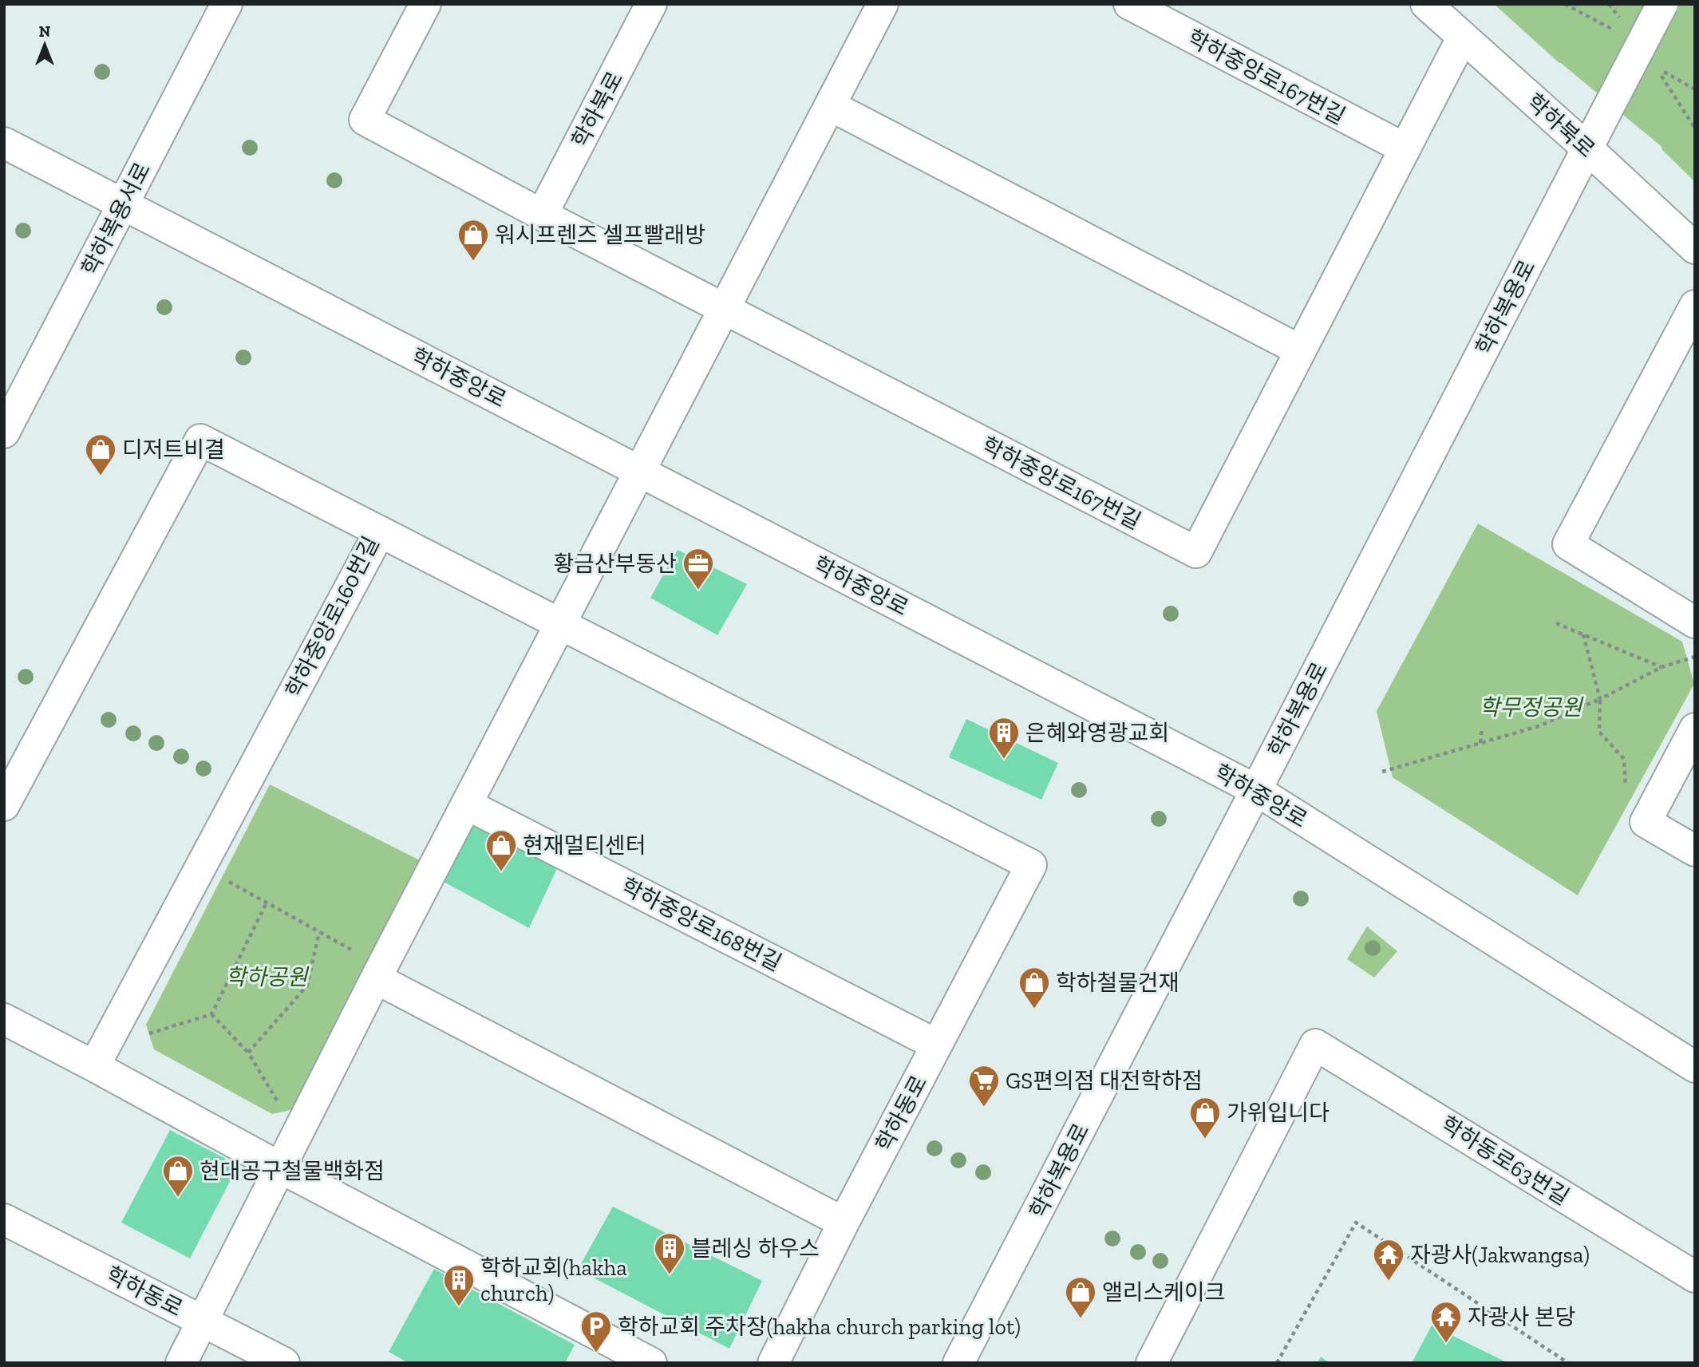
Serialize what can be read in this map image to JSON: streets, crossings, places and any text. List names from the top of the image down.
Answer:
{
  "streets": {
    "street": [
      "학하중앙로167번길",
      "학하북로",
      "학하복용서로",
      "학하복용로",
      "학하중앙로",
      "학하중앙로160번길",
      "학하중앙로168번길",
      "학하동로",
      "학하동로63번길"
    ]
  },
  "crossings": [
    ["학하중앙로167번길", "학하북로"],
    ["학하북로", "학하복용로"],
    ["학하복용서로", "학하중앙로"],
    ["학하복용로", "학하중앙로"],
    ["학하중앙로168번길", "학하동로"]
  ],
  "parks": ["학무정공원", "학하공원"],
  "places": {
    "shop": [
      "워시프렌즈 셀프빨래방",
      "디저트비결",
      "현재멀티센터",
      "학하철물건재",
      "가위입니다",
      "현대공구철물백화점",
      "앨리스케이크"
    ],
    "office": ["황금산부동산"],
    "building": ["은혜와영광교회", "블레싱 하우스", "학하교회(hakha church)"],
    "supermarket": ["GS편의점 대전학하점"],
    "temple": ["자광사(Jakwangsa)", "자광사 본당"],
    "parking": ["학하교회 주차장(hakha church parking lot)"]
  },
  "north": "top"
}
